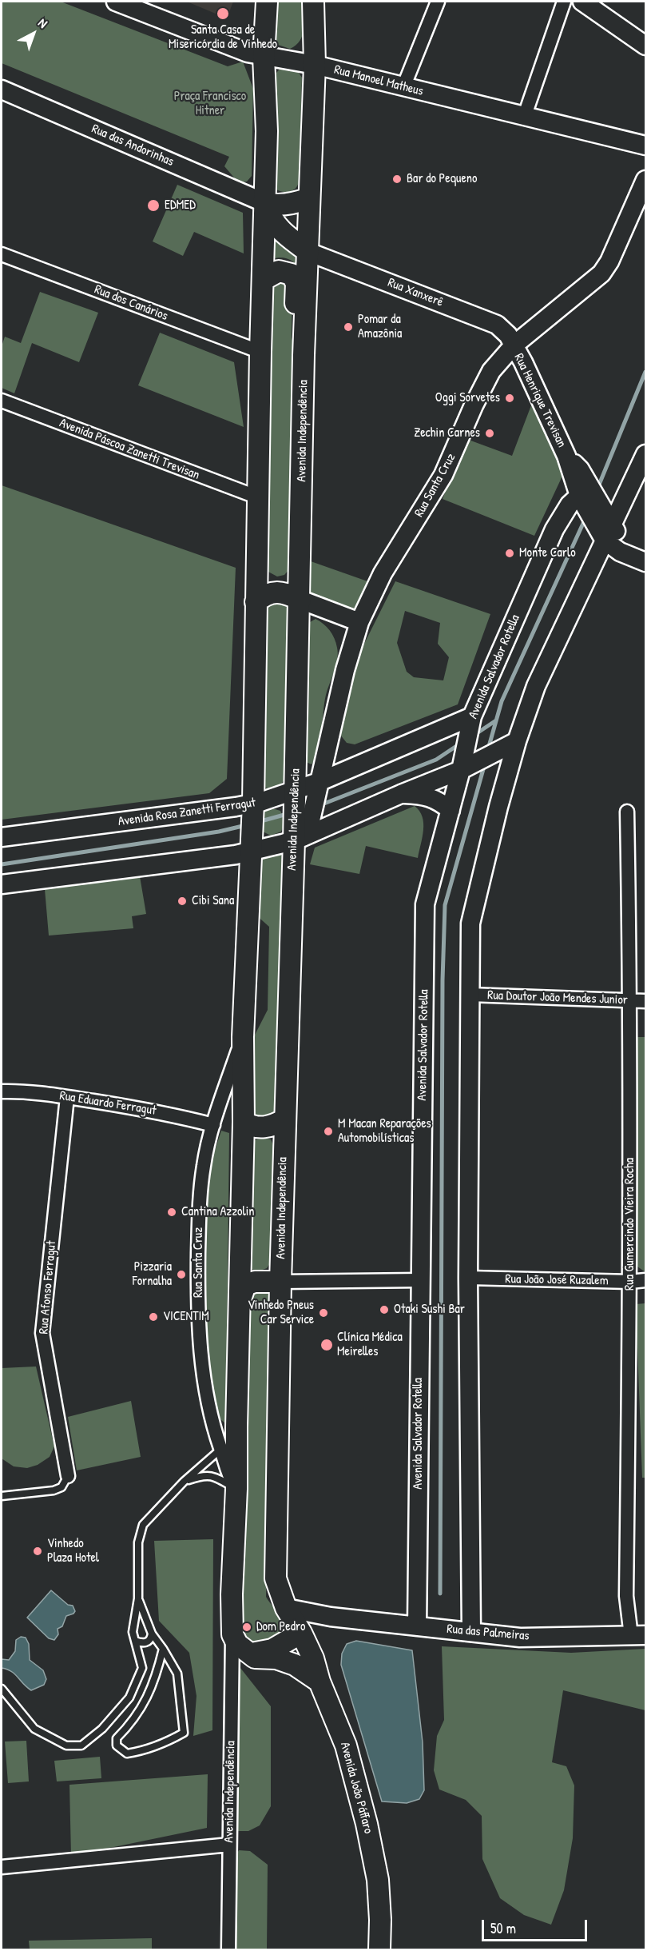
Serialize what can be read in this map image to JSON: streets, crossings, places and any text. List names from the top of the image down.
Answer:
{
  "streets": {
    "main road": ["Avenida Independência", "Avenida João Páffaro"],
    "street": [
      "Rua Manoel Matheus",
      "Rua das Andorinhas",
      "Rua Xanxerê",
      "Rua dos Canários",
      "Rua Henrique Trevisan",
      "Avenida Páscoa Zanetti Trevisan",
      "Rua Santa Cruz",
      "Avenida Salvador Rotella",
      "Avenida Rosa Zanetti Ferragut",
      "Rua Doutor João Mendes Junior",
      "Rua Eduardo Ferragut",
      "Rua Gumercindo Vieira Rocha",
      "Rua João José Ruzalem",
      "Rua Afonso Ferragut",
      "Rua das Palmeiras"
    ]
  },
  "crossings": [
    ["Rua Manoel Matheus", "Avenida Independência"],
    ["Rua das Andorinhas", "Avenida Independência"],
    ["Rua Xanxerê", "Rua Henrique Trevisan"],
    ["Rua Xanxerê", "Avenida Independência"],
    ["Rua Xanxerê", "Rua Santa Cruz"],
    ["Rua dos Canários", "Avenida Independência"],
    ["Rua Henrique Trevisan", "Rua Santa Cruz"],
    ["Rua Henrique Trevisan", "Avenida Salvador Rotella"],
    ["Avenida Independência", "Avenida Páscoa Zanetti Trevisan"],
    ["Avenida Independência", "Rua Santa Cruz"],
    ["Avenida Independência", "Avenida Rosa Zanetti Ferragut"],
    ["Avenida Independência", "Rua das Palmeiras"],
    ["Avenida Independência", "Avenida João Páffaro"],
    ["Rua Santa Cruz", "Avenida Rosa Zanetti Ferragut"],
    ["Rua Santa Cruz", "Rua Eduardo Ferragut"],
    ["Avenida Salvador Rotella", "Avenida Rosa Zanetti Ferragut"],
    ["Avenida Salvador Rotella", "Rua das Palmeiras"],
    ["Rua Doutor João Mendes Junior", "Rua Gumercindo Vieira Rocha"],
    ["Rua Eduardo Ferragut", "Rua Afonso Ferragut"],
    ["Rua Gumercindo Vieira Rocha", "Rua João José Ruzalem"],
    ["Rua Gumercindo Vieira Rocha", "Rua das Palmeiras"]
  ],
  "parks": ["Praça Francisco Hitner"],
  "places": [
    "Santa Casa de Misericórdia de Vinhedo",
    "Bar do Pequeno",
    "EDMED",
    "Pomar da Amazônia",
    "Oggi Sorvetes",
    "Zechin Carnes",
    "Monte Carlo",
    "Cibi Sana",
    "M Macan Reparações Automobilísticas",
    "Cantina Azzolin",
    "Pizzaria Fornalha",
    "Otaki Sushi Bar",
    "Vinhedo Pneus Car Service",
    "VICENTIM",
    "Clínica Médica Meirelles",
    "Vinhedo Plaza Hotel",
    "Dom Pedro"
  ],
  "scale_bar": "50 m",
  "north": "top right"
}
